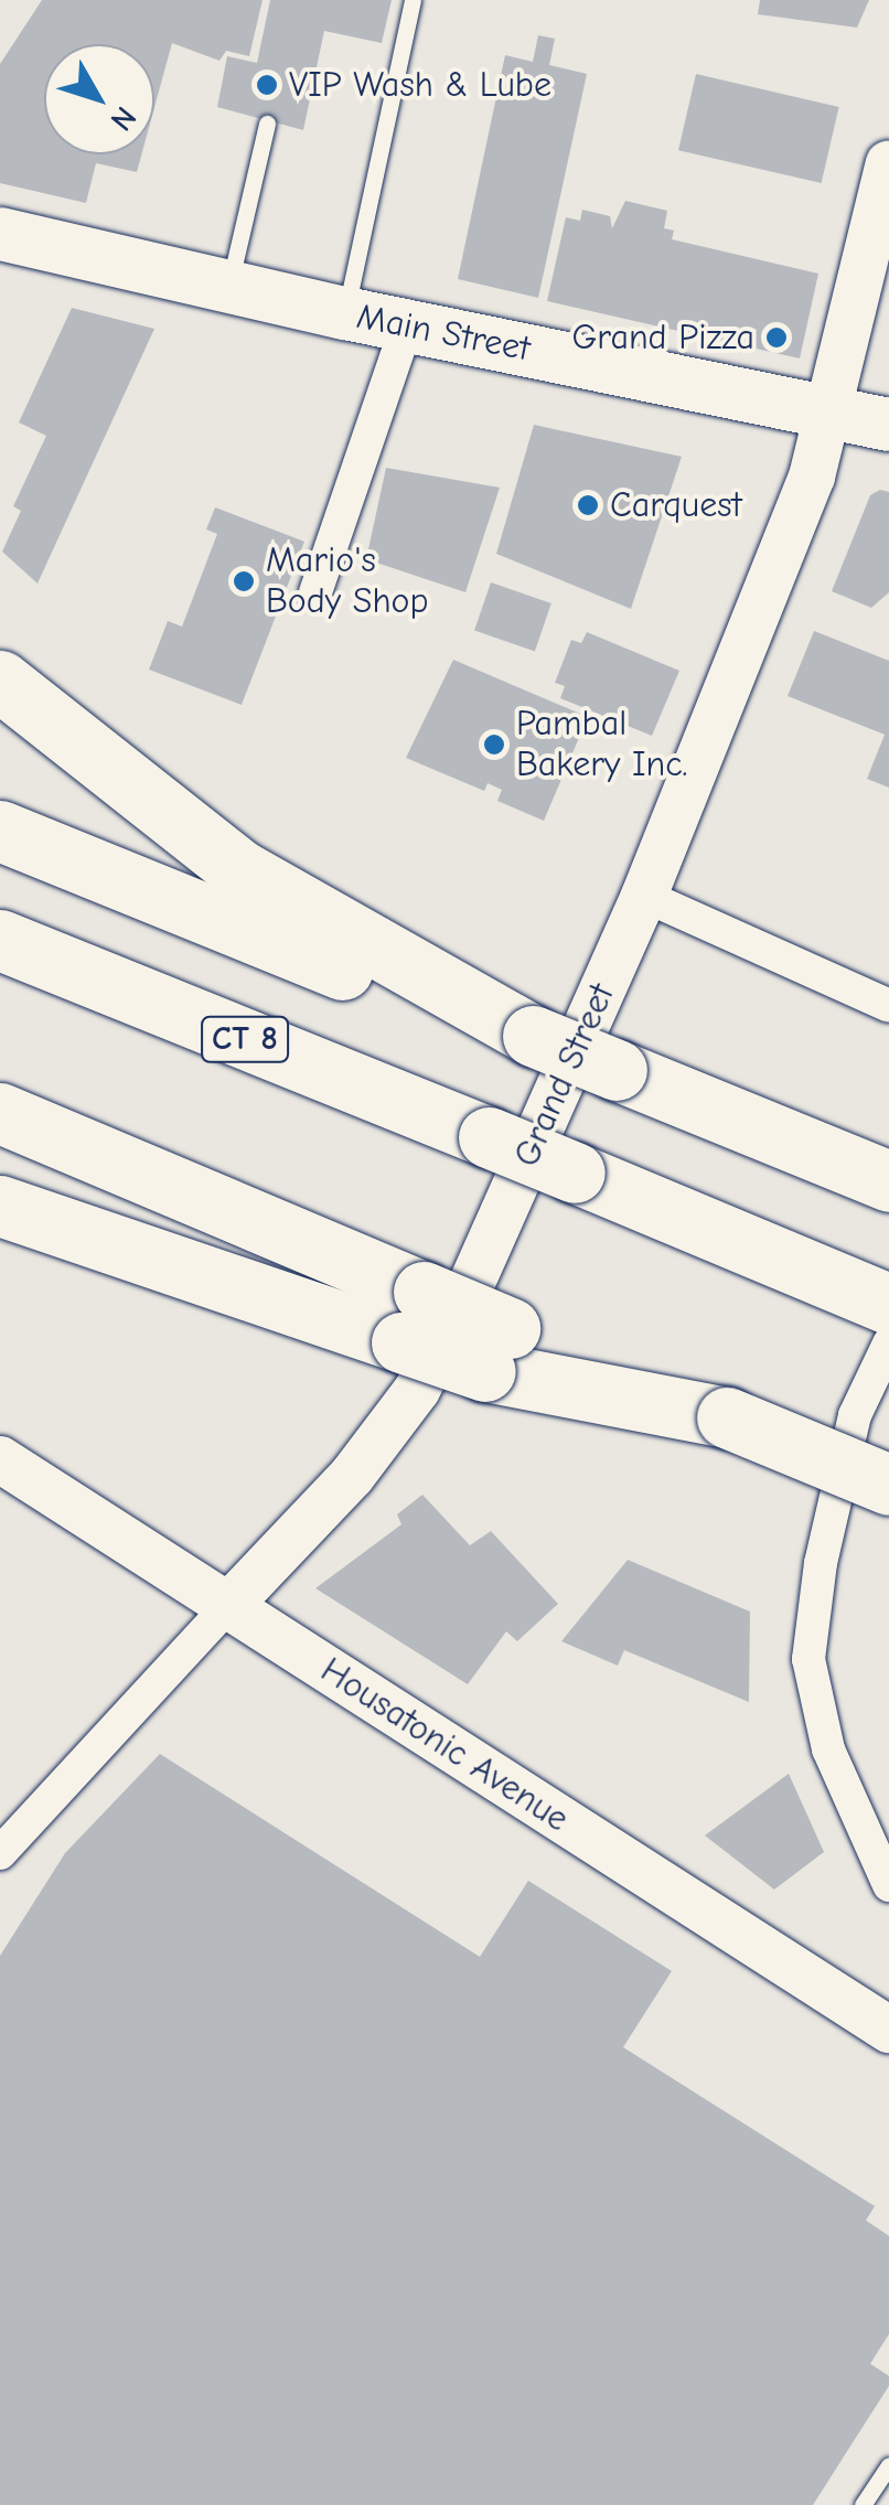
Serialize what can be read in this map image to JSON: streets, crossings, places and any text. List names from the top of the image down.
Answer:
{
  "streets": {
    "highway": ["CT 8"],
    "main road": ["Main Street"],
    "street": ["Grand Street", "Housatonic Avenue"]
  },
  "crossings": [
    ["Main Street", "Grand Street"],
    ["Grand Street", "Housatonic Avenue"]
  ],
  "places": [
    "VIP Wash & Lube",
    "Grand Pizza",
    "Carquest",
    "Mario's Body Shop",
    "Pambal Bakery Inc."
  ],
  "north": "bottom right"
}
